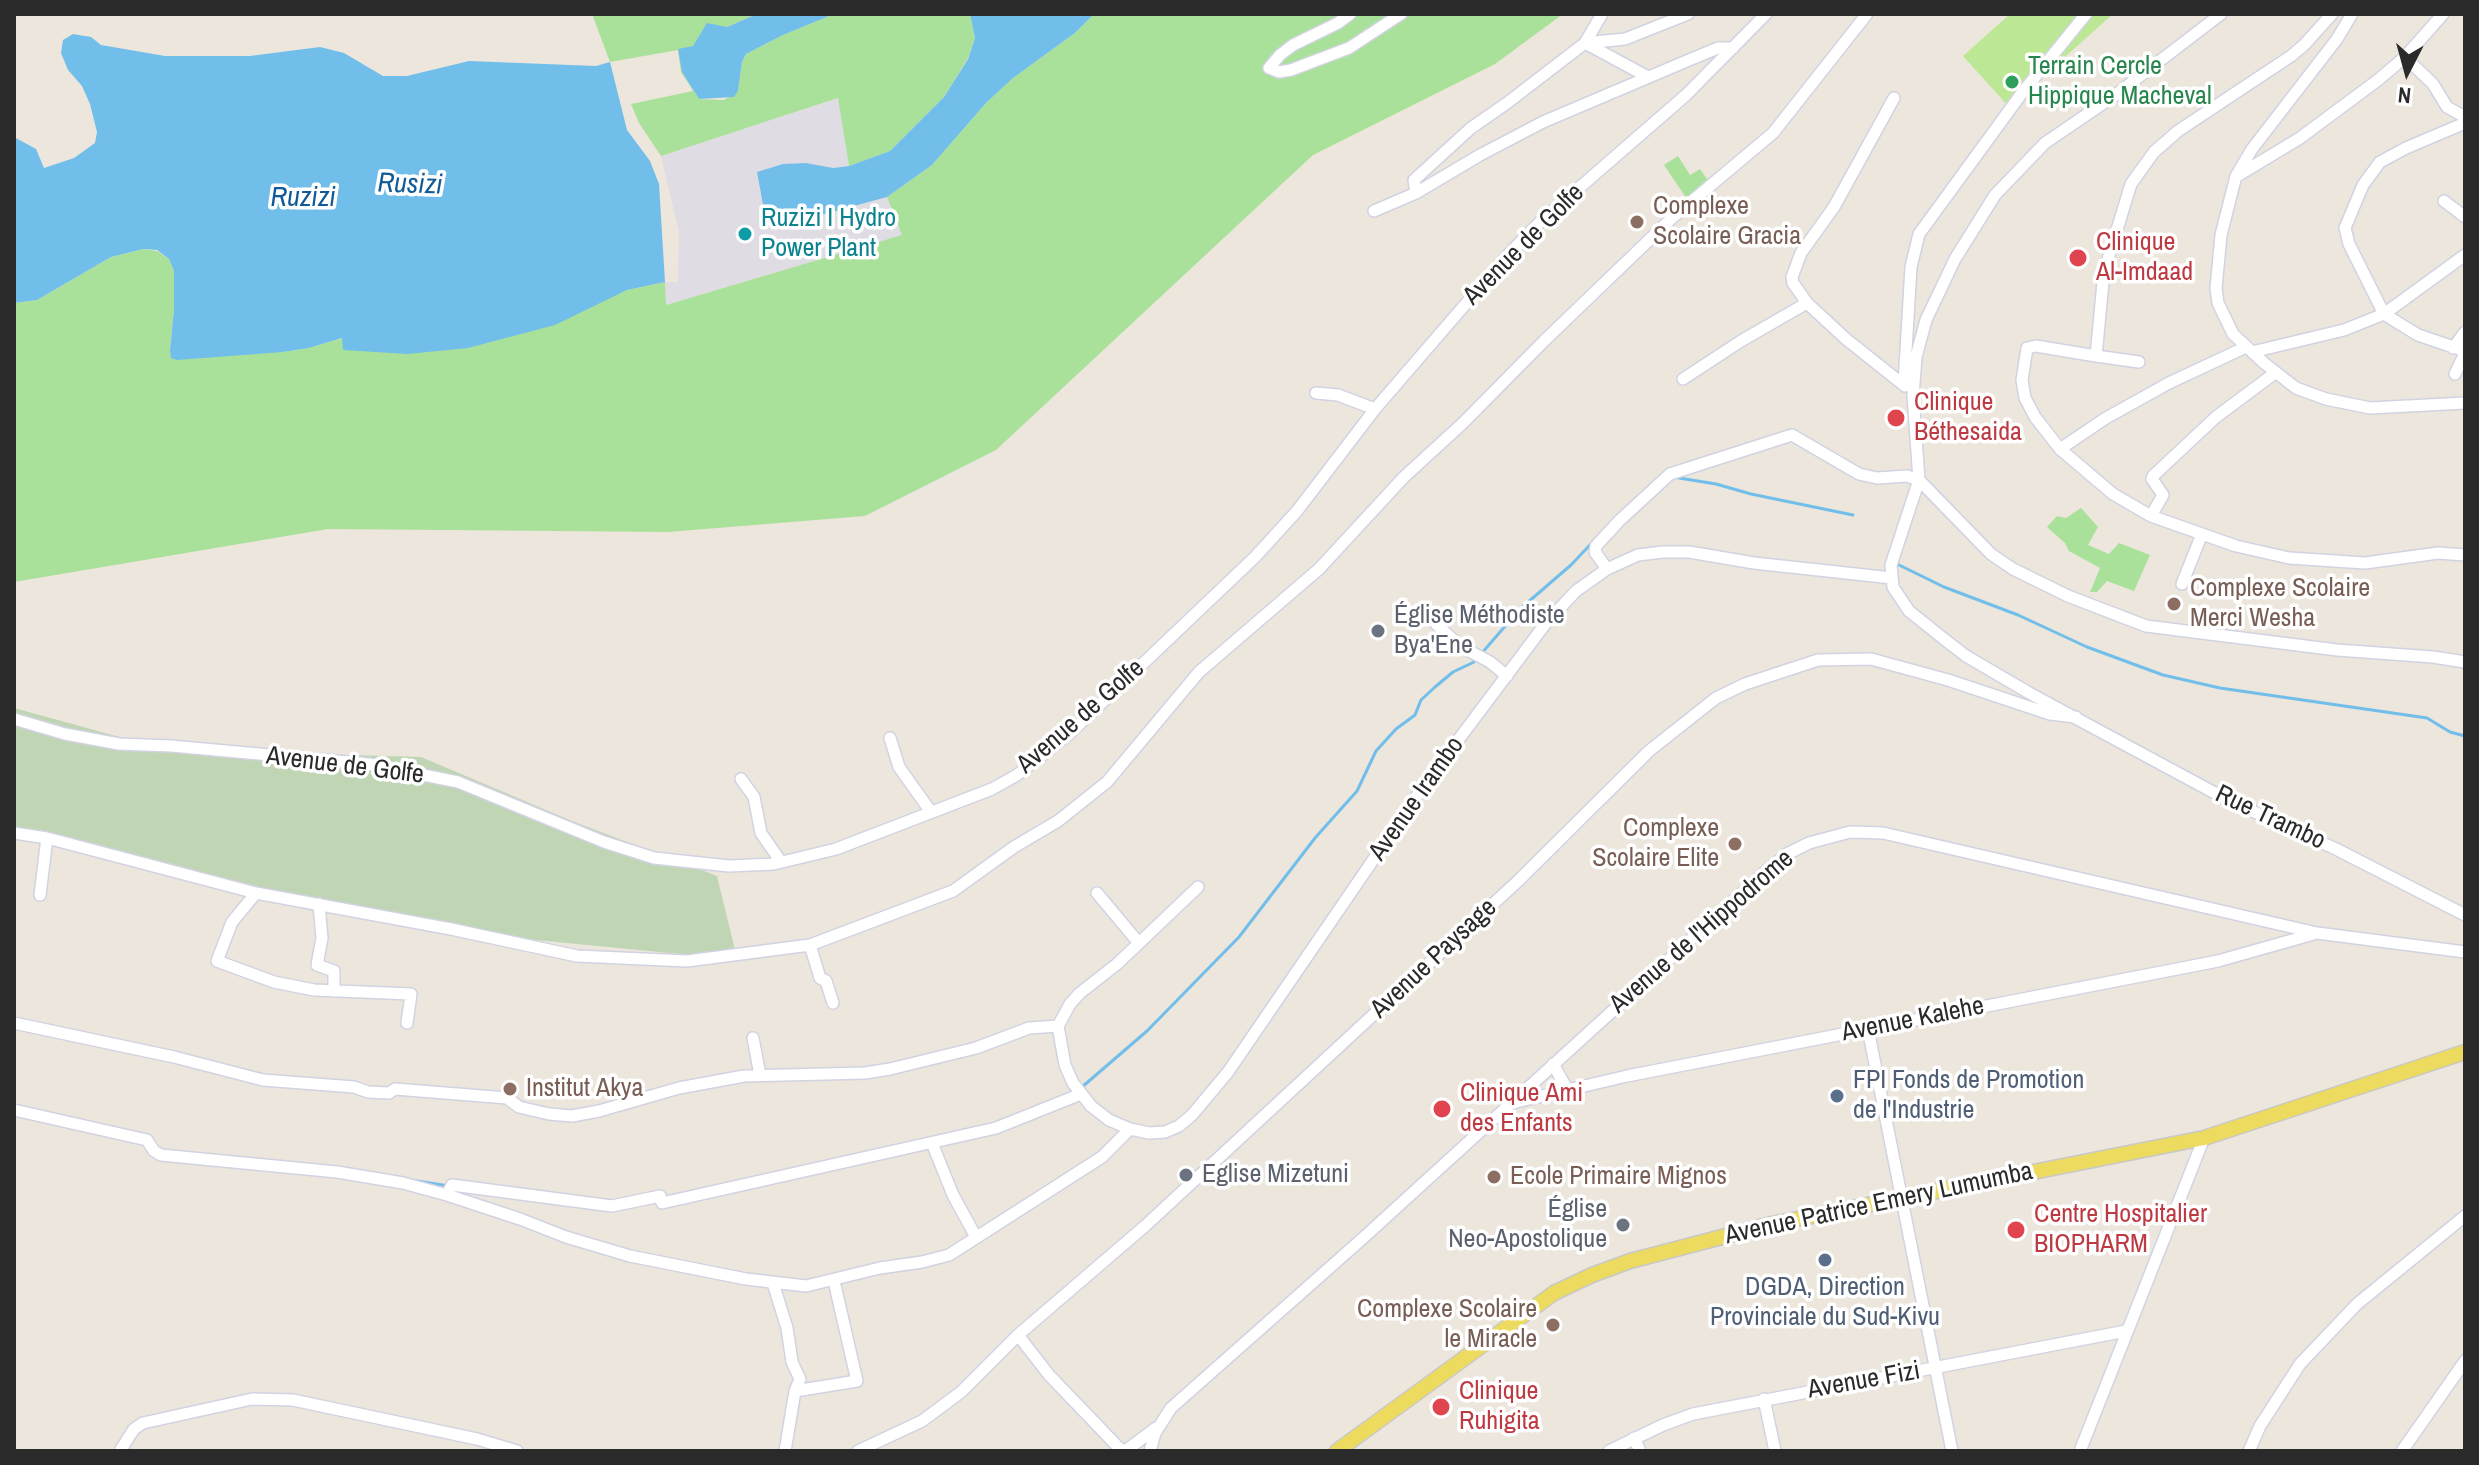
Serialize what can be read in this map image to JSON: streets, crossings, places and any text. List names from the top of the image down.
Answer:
{
  "streets": {
    "main road": ["Avenue Patrice Emery Lumumba"],
    "street": [
      "Avenue de Golfe",
      "Avenue Irambo",
      "Rue Trambo",
      "Avenue de l'Hippodrome",
      "Avenue Paysage",
      "Avenue Kalehe",
      "Avenue Fizi"
    ]
  },
  "crossings": [
    ["Avenue Irambo", "Rue Trambo"],
    ["Rue Trambo", "Avenue Paysage"],
    ["Avenue de l'Hippodrome", "Avenue Kalehe"]
  ],
  "water": ["Rusizi", "Ruzizi"],
  "places": [
    "Terrain Cercle Hippique Macheval",
    "Complexe Scolaire Gracia",
    "Ruzizi I Hydro Power Plant",
    "Clinique Al-Imdaad",
    "Clinique Béthesaida",
    "Complexe Scolaire Merci Wesha",
    "Église Méthodiste Bya'Ene",
    "Complexe Scolaire Elite",
    "Institut Akya",
    "FPI Fonds de Promotion de l'Industrie",
    "Clinique Ami des Enfants",
    "Eglise Mizetuni",
    "Ecole Primaire Mignos",
    "Église Neo-Apostolique",
    "Centre Hospitalier BIOPHARM",
    "DGDA, Direction Provinciale du Sud-Kivu",
    "Complexe Scolaire le Miracle",
    "Clinique Ruhigita"
  ],
  "north": "bottom"
}
